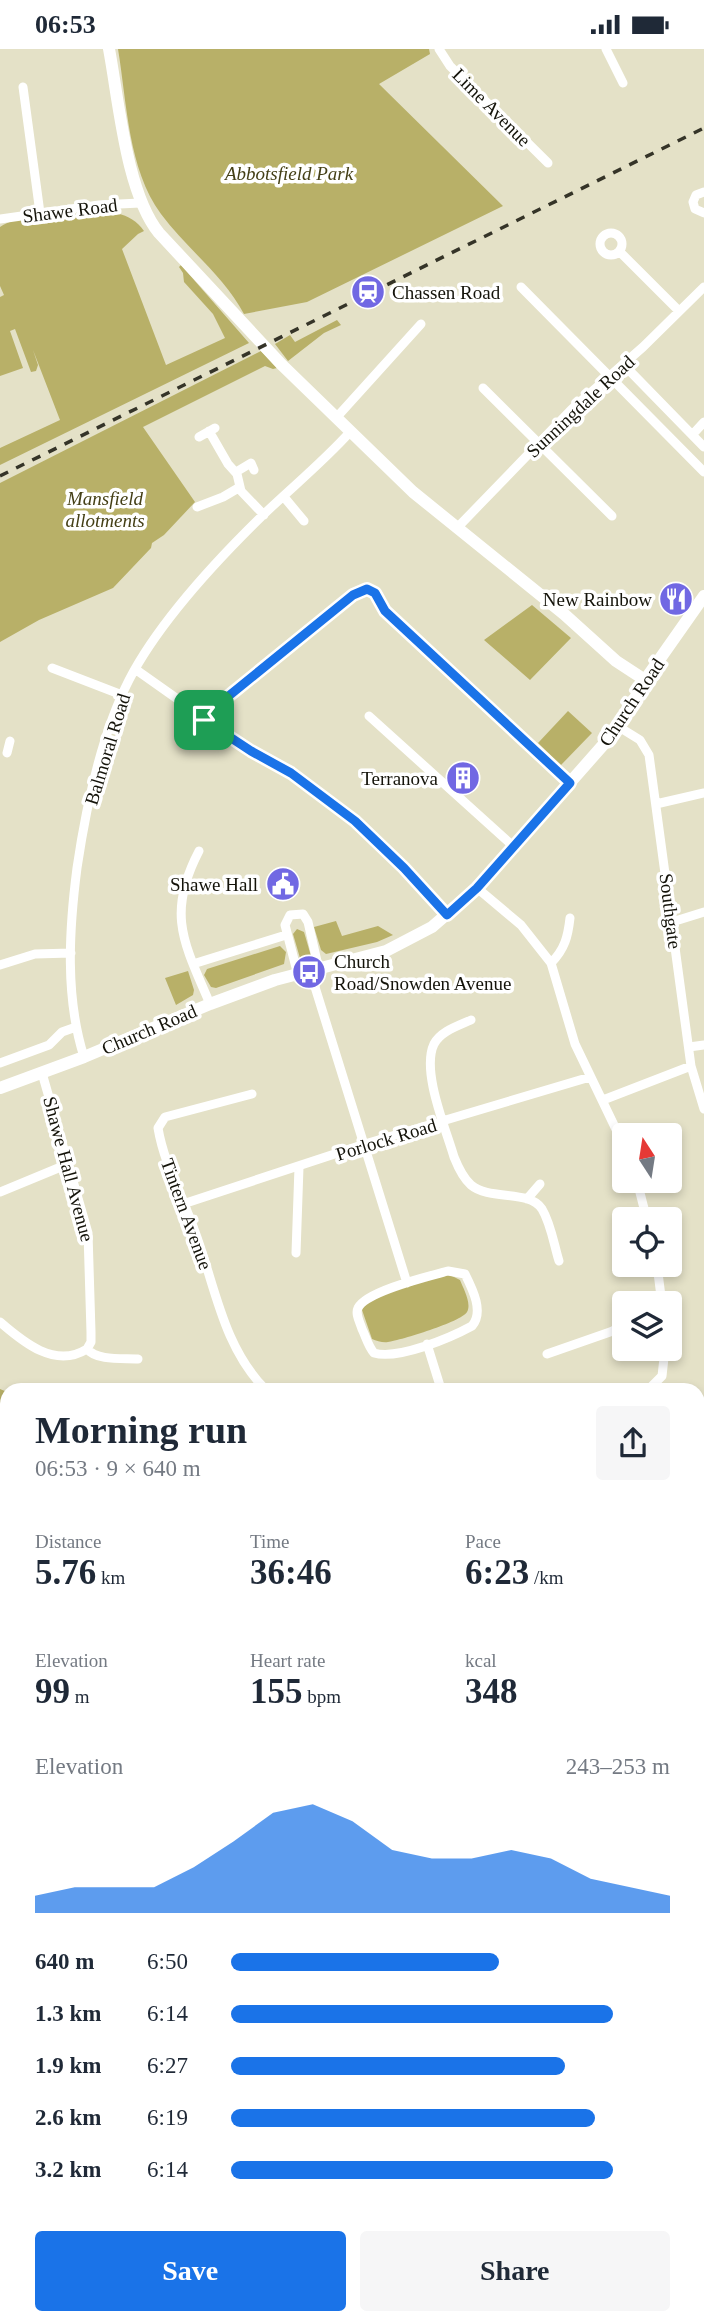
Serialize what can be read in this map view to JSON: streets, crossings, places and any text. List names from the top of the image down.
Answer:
{
  "streets": {
    "main road": ["Church Road"],
    "street": [
      "Lime Avenue",
      "Shawe Road",
      "Sunningdale Road",
      "Balmoral Road",
      "Southgate",
      "Porlock Road",
      "Shawe Hall Avenue",
      "Tintern Avenue"
    ]
  },
  "crossings": [
    ["Church Road", "Balmoral Road"],
    ["Church Road", "Southgate"],
    ["Church Road", "Shawe Hall Avenue"],
    ["Porlock Road", "Tintern Avenue"]
  ],
  "parks": ["Abbotsfield Park", "Mansfield allotments"],
  "places": {
    "station": ["Chassen Road"],
    "restaurant": ["New Rainbow"],
    "building": ["Terranova"],
    "public building": ["Shawe Hall"],
    "bus stop": ["Church Road/Snowden Avenue"]
  },
  "north": "top",
  "page": {
    "status": "06:53",
    "heading": ["Morning run", "06:53 · 9 × 640 m"],
    "stats": [
      ["Distance", "5.76 km"],
      ["Time", "36:46"],
      ["Pace", "6:23 /km"],
      ["Elevation", "99 m"],
      ["Heart rate", "155 bpm"],
      ["kcal", "348"]
    ],
    "chart": ["Elevation", "243–253 m"],
    "list": [
      {
        "name": "640 m",
        "note": "6:50"
      },
      {
        "name": "1.3 km",
        "note": "6:14"
      },
      {
        "name": "1.9 km",
        "note": "6:27"
      },
      {
        "name": "2.6 km",
        "note": "6:19"
      },
      {
        "name": "3.2 km",
        "note": "6:14"
      }
    ],
    "buttons": ["Save", "Share"]
  }
}
